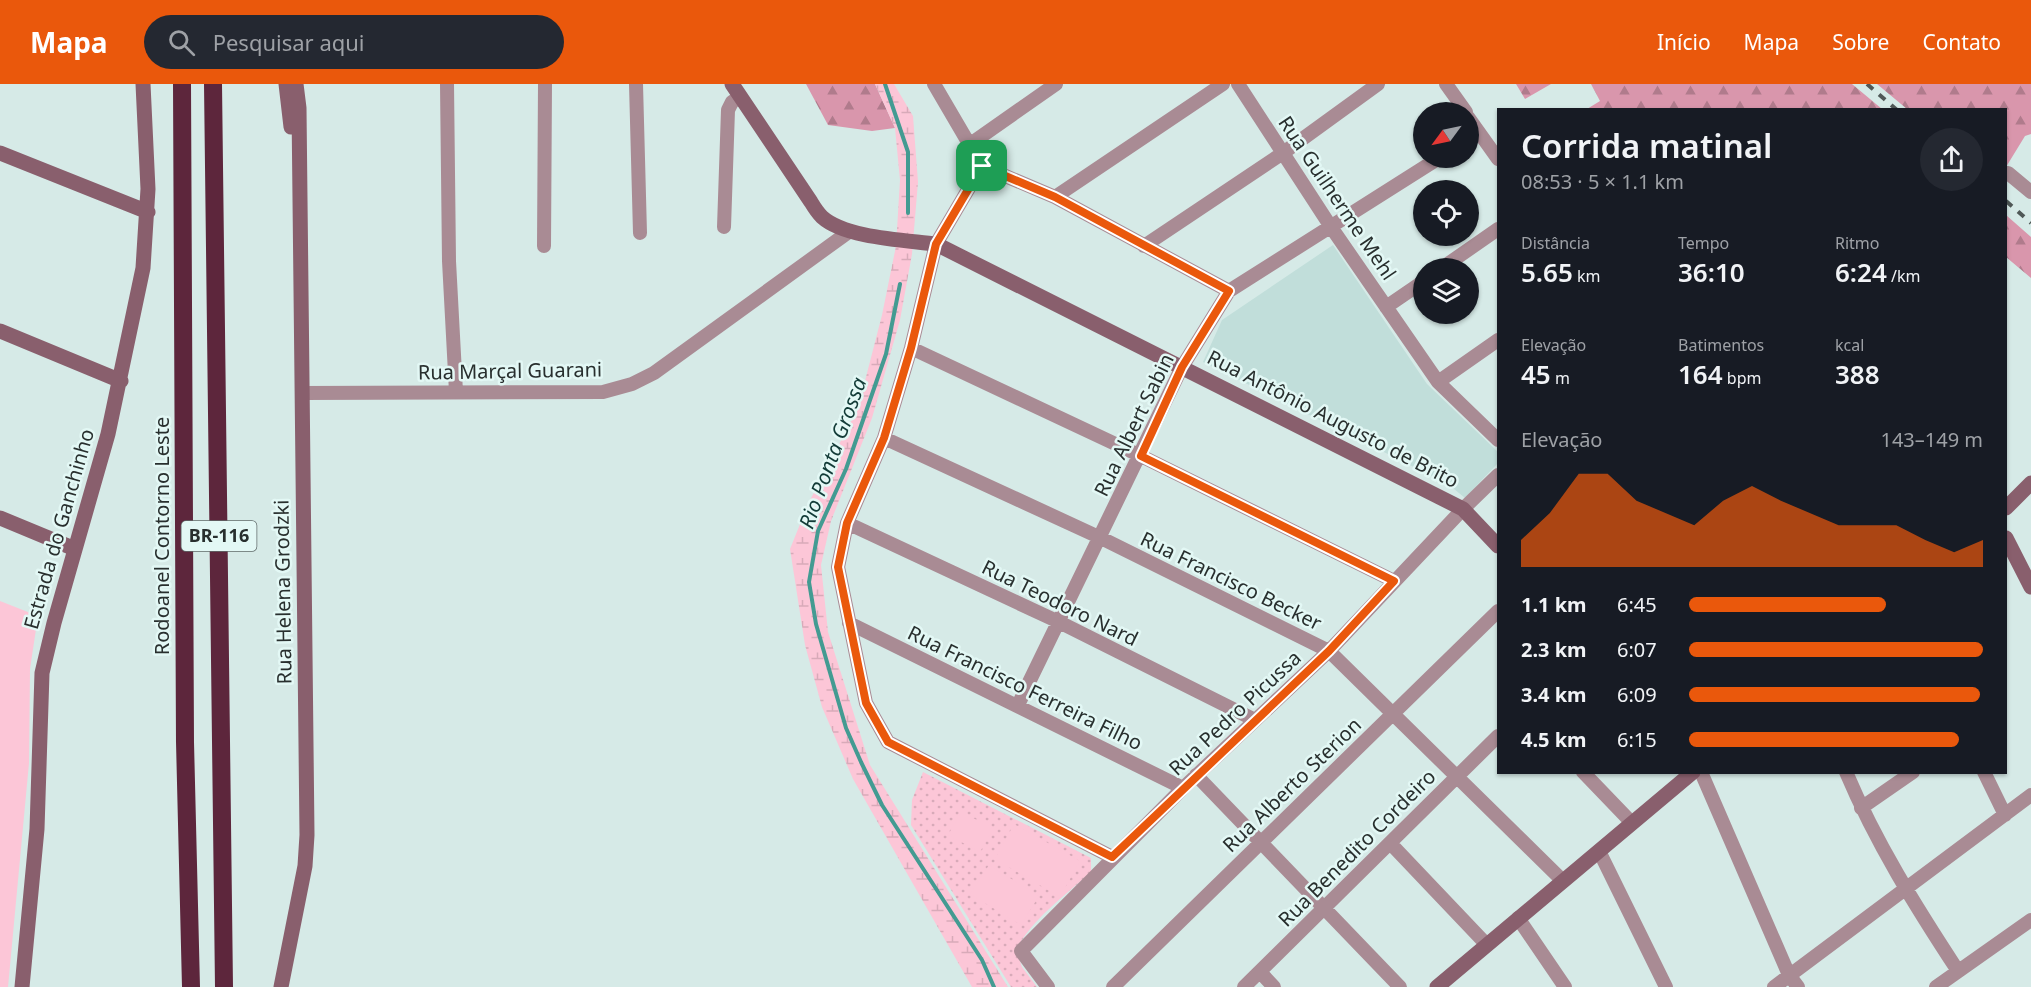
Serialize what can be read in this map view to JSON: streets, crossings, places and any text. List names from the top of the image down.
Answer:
{
  "streets": {
    "highway": ["Rodoanel Contorno Leste", "BR-116"],
    "main road": ["Rua Antônio Augusto de Brito", "Estrada do Ganchinho", "Rua Helena Grodzki"],
    "street": [
      "Rua Guilherme Mehl",
      "Rua Marçal Guarani",
      "Rua Albert Sabin",
      "Rua Francisco Becker",
      "Rua Teodoro Nard",
      "Rua Francisco Ferreira Filho",
      "Rua Pedro Picussa",
      "Rua Alberto Sterion",
      "Rua Benedito Cordeiro"
    ]
  },
  "crossings": [
    ["Rua Guilherme Mehl", "Rua Albert Sabin"],
    ["Rua Marçal Guarani", "Rua Antônio Augusto de Brito"],
    ["Rua Marçal Guarani", "Rua Helena Grodzki"],
    ["Rua Antônio Augusto de Brito", "Rua Albert Sabin"],
    ["Rua Antônio Augusto de Brito", "Rua Pedro Picussa"],
    ["Rua Albert Sabin", "Rua Francisco Becker"],
    ["Rua Albert Sabin", "Rua Teodoro Nard"],
    ["Rua Albert Sabin", "Rua Francisco Ferreira Filho"],
    ["Rua Francisco Becker", "Rua Pedro Picussa"],
    ["Rua Francisco Becker", "Rua Alberto Sterion"],
    ["Rua Francisco Becker", "Rua Benedito Cordeiro"],
    ["Rua Teodoro Nard", "Rua Pedro Picussa"],
    ["Rua Francisco Ferreira Filho", "Rua Pedro Picussa"]
  ],
  "water": ["Rio Ponta Grossa"],
  "north": "bottom left",
  "page": {
    "header": "Mapa",
    "search": "Pesquisar aqui",
    "nav": [
      "Início",
      "Mapa",
      "Sobre",
      "Contato"
    ],
    "heading": ["Corrida matinal", "08:53 · 5 × 1.1 km"],
    "stats": [
      ["Distância", "5.65 km"],
      ["Tempo", "36:10"],
      ["Ritmo", "6:24 /km"],
      ["Elevação", "45 m"],
      ["Batimentos", "164 bpm"],
      ["kcal", "388"]
    ],
    "chart": ["Elevação", "143–149 m"],
    "list": [
      {
        "name": "1.1 km",
        "note": "6:45"
      },
      {
        "name": "2.3 km",
        "note": "6:07"
      },
      {
        "name": "3.4 km",
        "note": "6:09"
      },
      {
        "name": "4.5 km",
        "note": "6:15"
      }
    ]
  }
}
